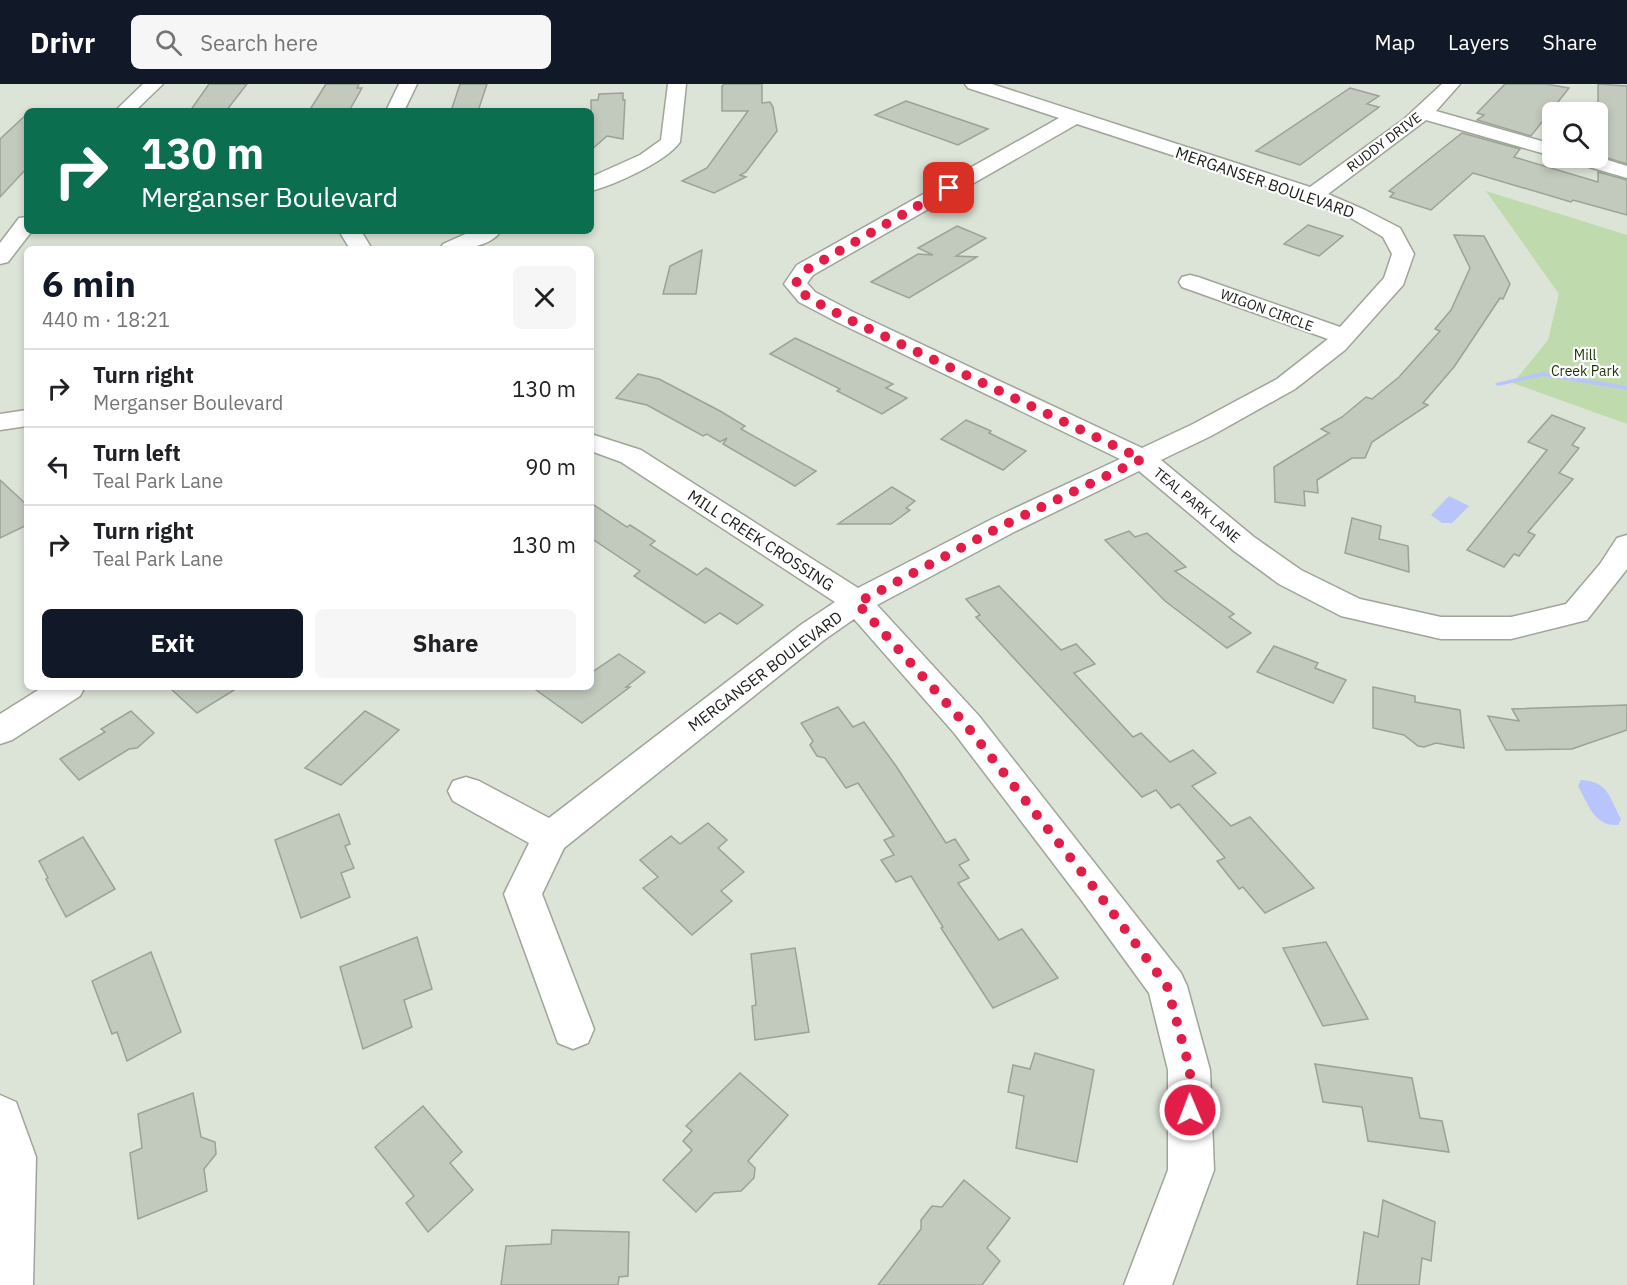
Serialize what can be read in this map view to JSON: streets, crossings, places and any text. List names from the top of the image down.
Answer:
{
  "streets": {
    "street": [
      "RUDDY DRIVE",
      "MERGANSER BOULEVARD",
      "WIGON CIRCLE",
      "TEAL PARK LANE",
      "MILL CREEK CROSSING"
    ]
  },
  "crossings": [
    ["RUDDY DRIVE", "MERGANSER BOULEVARD"],
    ["MERGANSER BOULEVARD", "WIGON CIRCLE"],
    ["MERGANSER BOULEVARD", "TEAL PARK LANE"],
    ["MERGANSER BOULEVARD", "MILL CREEK CROSSING"]
  ],
  "parks": ["Mill Creek Park"],
  "page": {
    "header": "Drivr",
    "search": "Search here",
    "nav": ["Map", "Layers", "Share"],
    "turn": ["130 m", "Merganser Boulevard"],
    "heading": ["6 min", "440 m · 18:21"],
    "list": [
      {
        "name": "Turn right",
        "note": "Merganser Boulevard",
        "value": "130 m"
      },
      {
        "name": "Turn left",
        "note": "Teal Park Lane",
        "value": "90 m"
      },
      {
        "name": "Turn right",
        "note": "Teal Park Lane",
        "value": "130 m"
      }
    ],
    "buttons": ["Exit", "Share"]
  }
}
